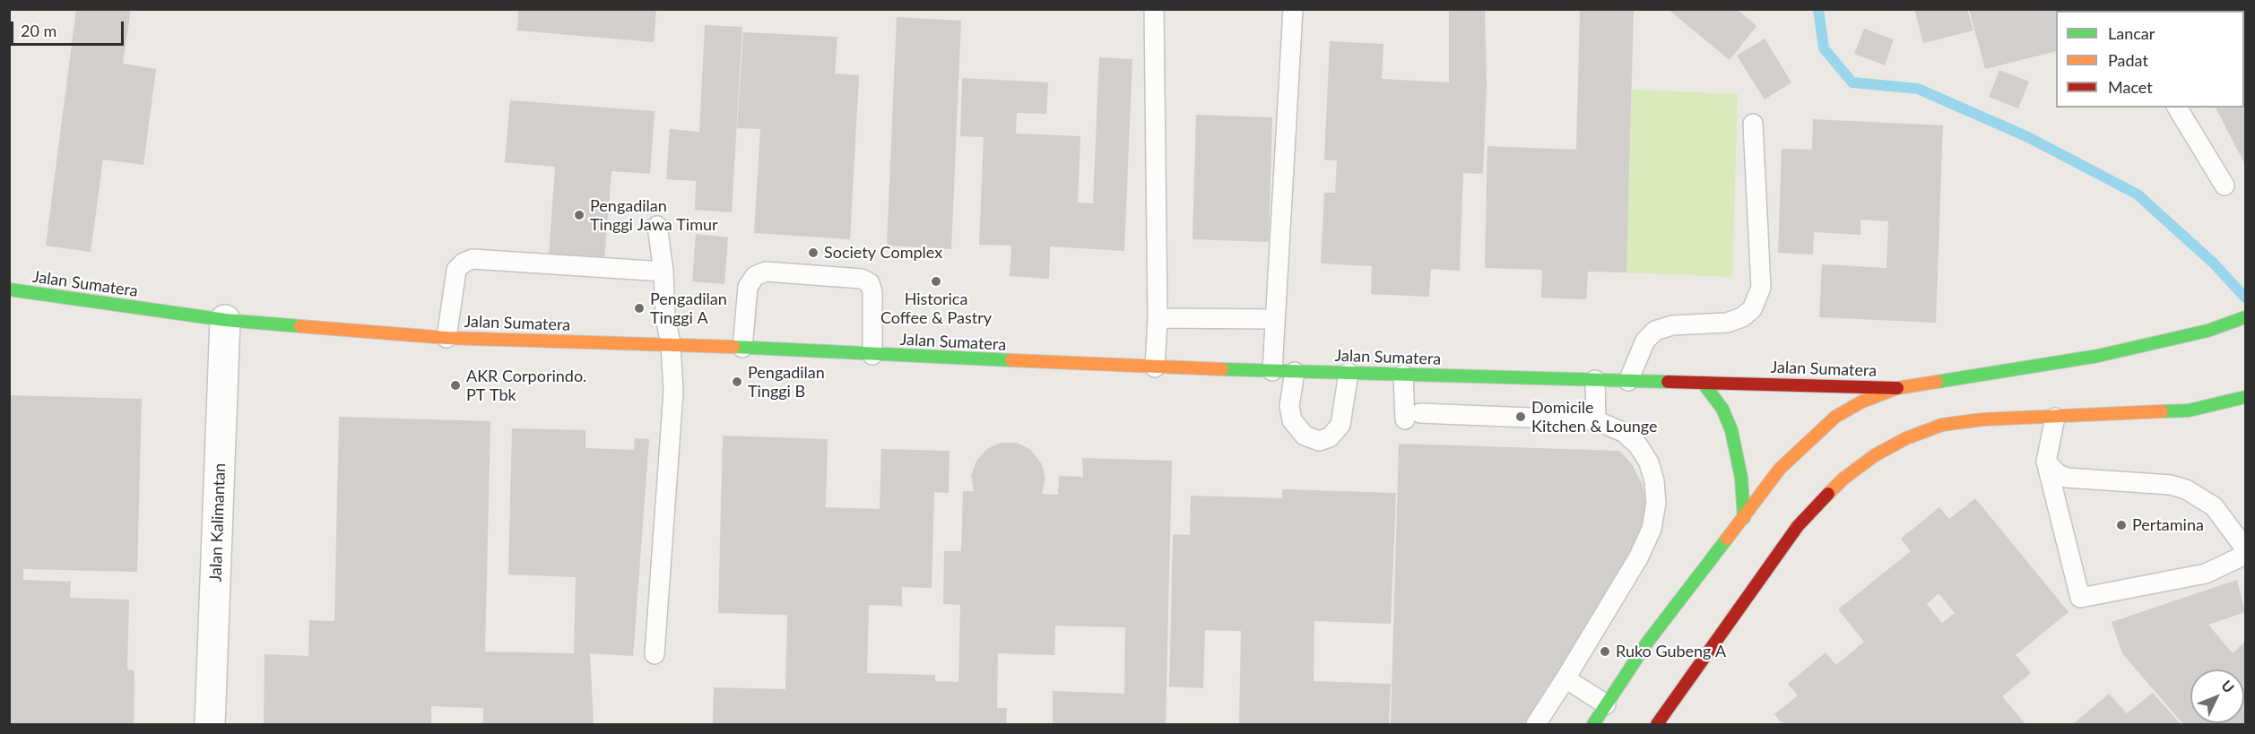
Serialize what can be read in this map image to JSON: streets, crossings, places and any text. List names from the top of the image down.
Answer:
{
  "streets": {
    "main road": ["Jalan Sumatera"],
    "street": ["Jalan Kalimantan"]
  },
  "crossings": [
    ["Jalan Sumatera", "Jalan Kalimantan"]
  ],
  "places": [
    "Pengadilan Tinggi Jawa Timur",
    "Society Complex",
    "Historica Coffee & Pastry",
    "Pengadilan Tinggi A",
    "Pengadilan Tinggi B",
    "AKR Corporindo. PT Tbk",
    "Domicile Kitchen & Lounge",
    "Pertamina",
    "Ruko Gubeng A"
  ],
  "legend": ["Lancar", "Padat", "Macet"],
  "scale_bar": "20 m",
  "north": "top right"
}
